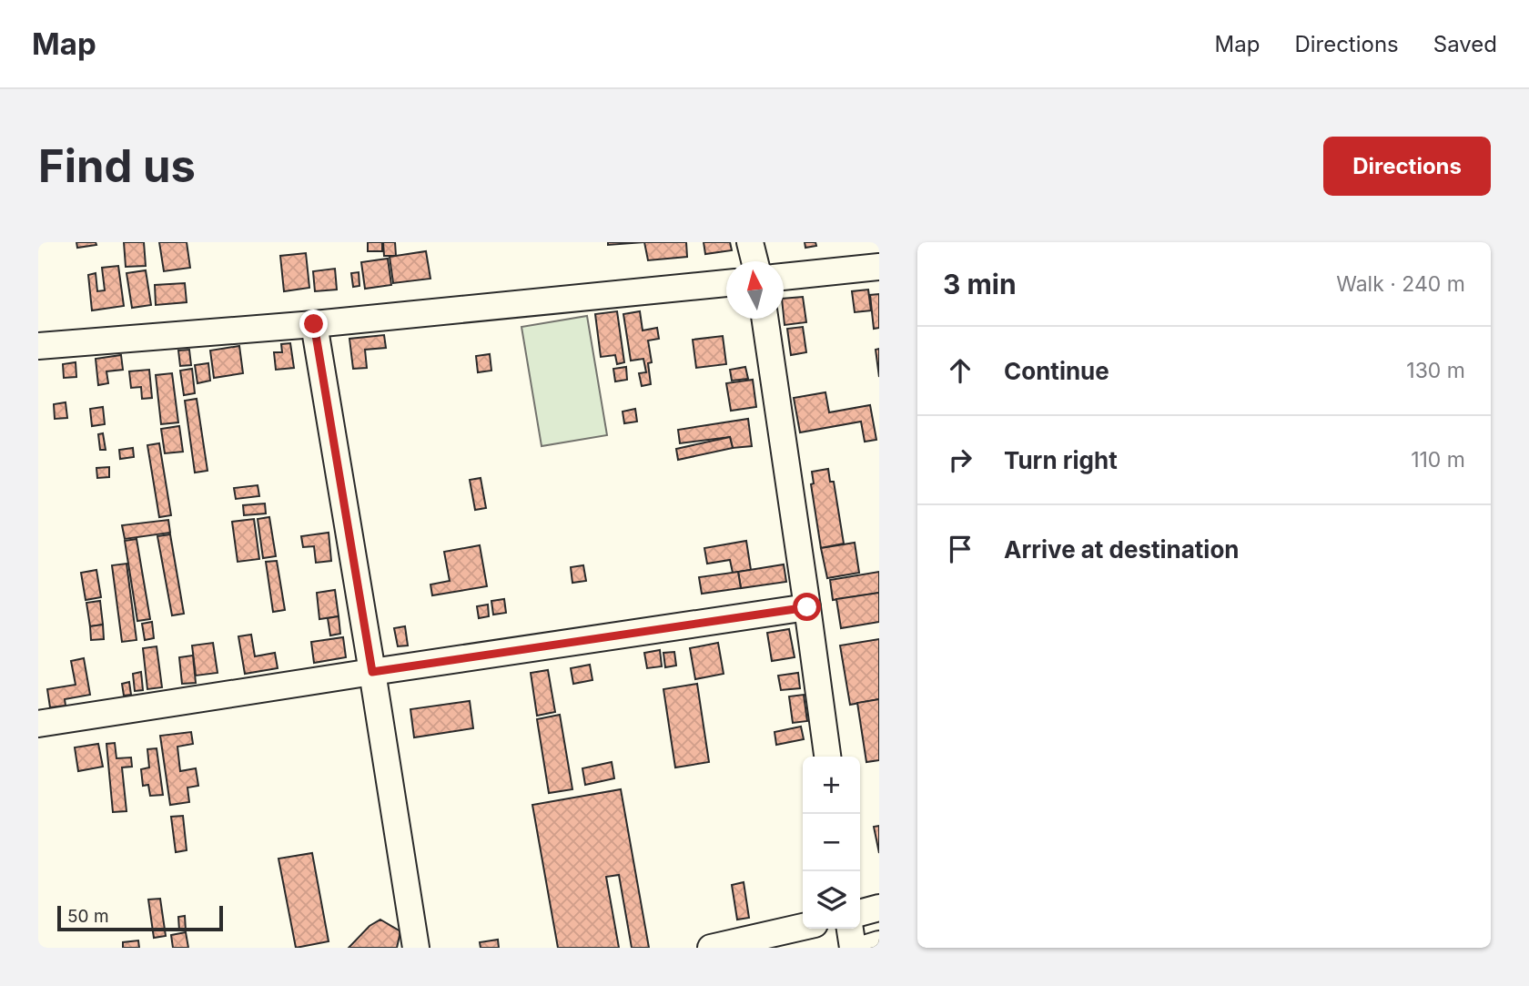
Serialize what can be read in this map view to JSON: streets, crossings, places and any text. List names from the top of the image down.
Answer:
{
  "scale_bar": "50 m",
  "north": "top",
  "page": {
    "header": "Map",
    "nav": ["Map", "Directions", "Saved"],
    "buttons": "Directions",
    "title": "Find us",
    "heading": ["3 min", "Walk · 240 m"],
    "list": [
      ["Continue", "130 m"],
      ["Turn right", "110 m"],
      "Arrive at destination"
    ],
    "map_buttons": ["+", "−"],
    "scale": "50 m"
  }
}
